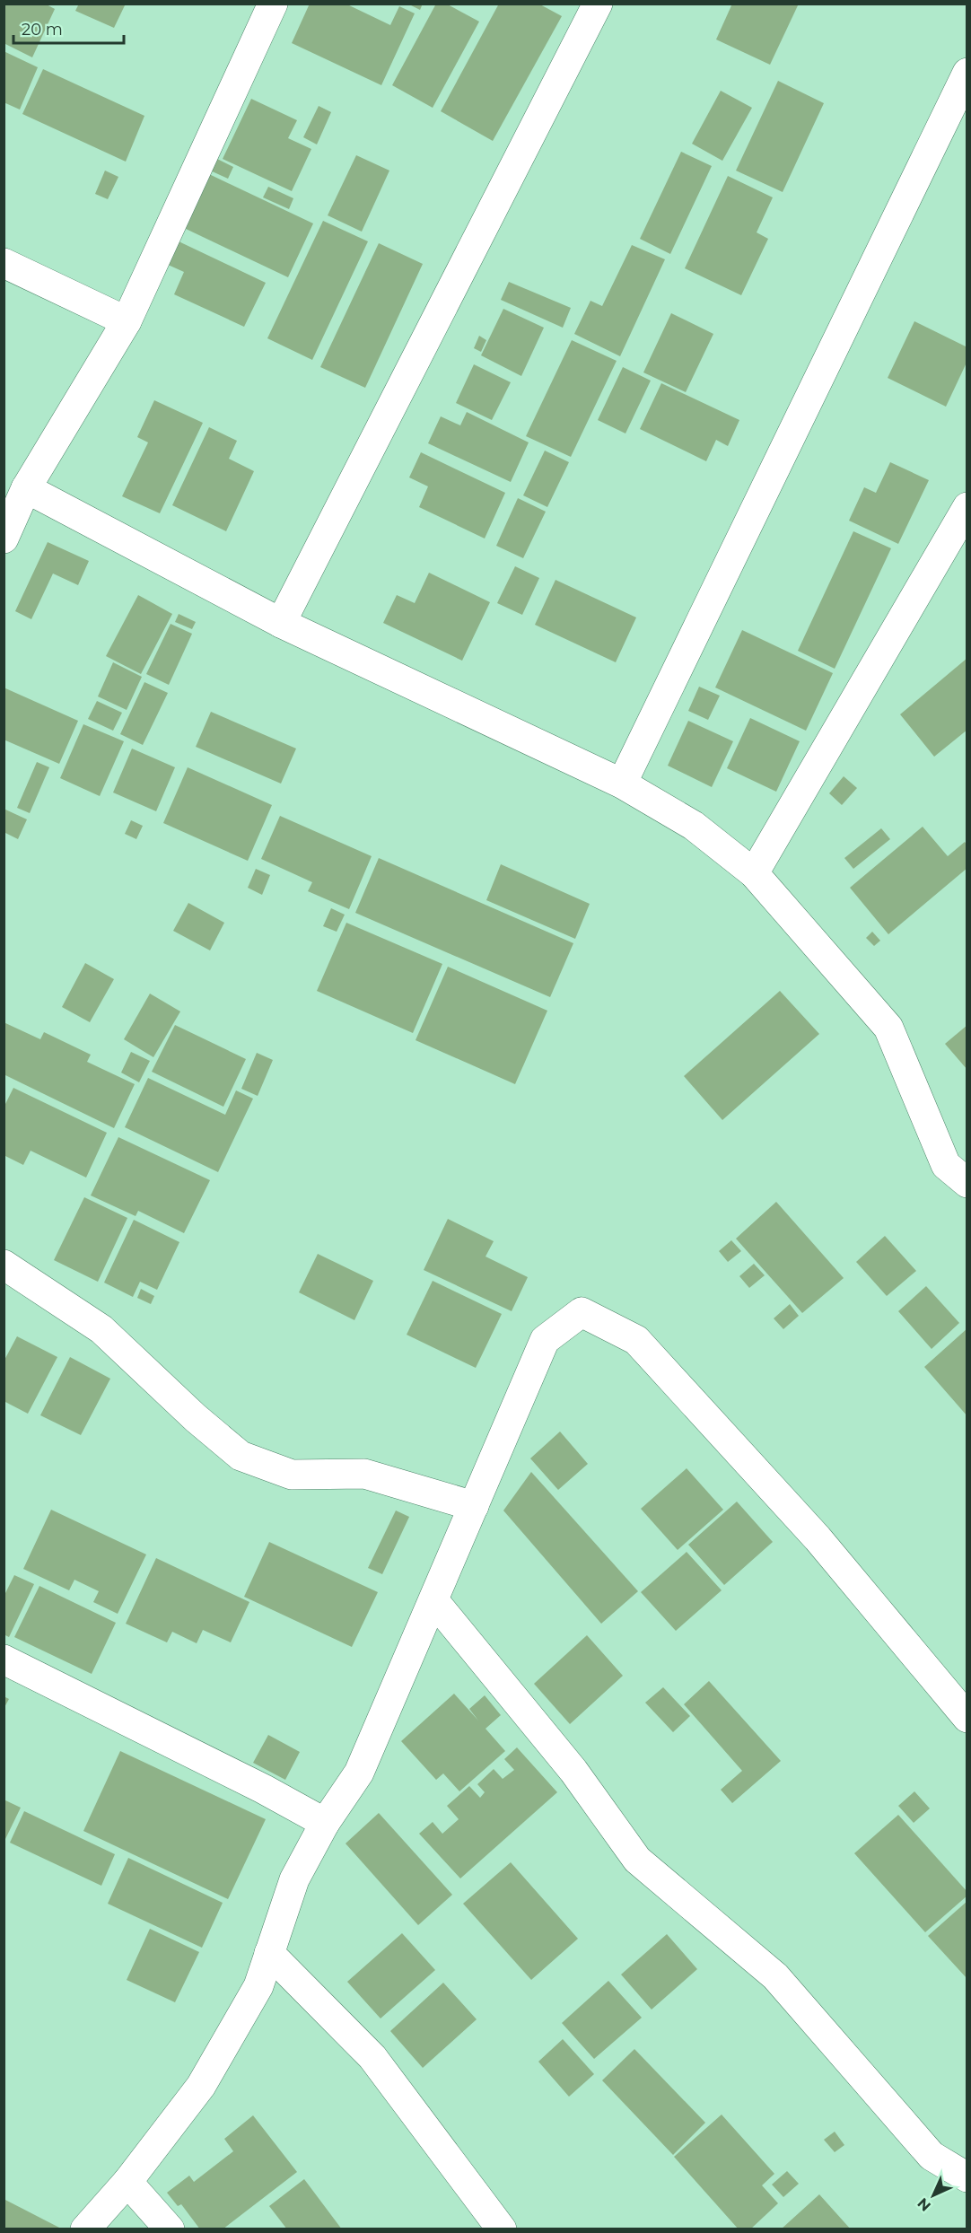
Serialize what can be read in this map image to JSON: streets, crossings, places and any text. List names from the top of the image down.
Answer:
{
  "scale_bar": "20 m",
  "north": "bottom left"
}
